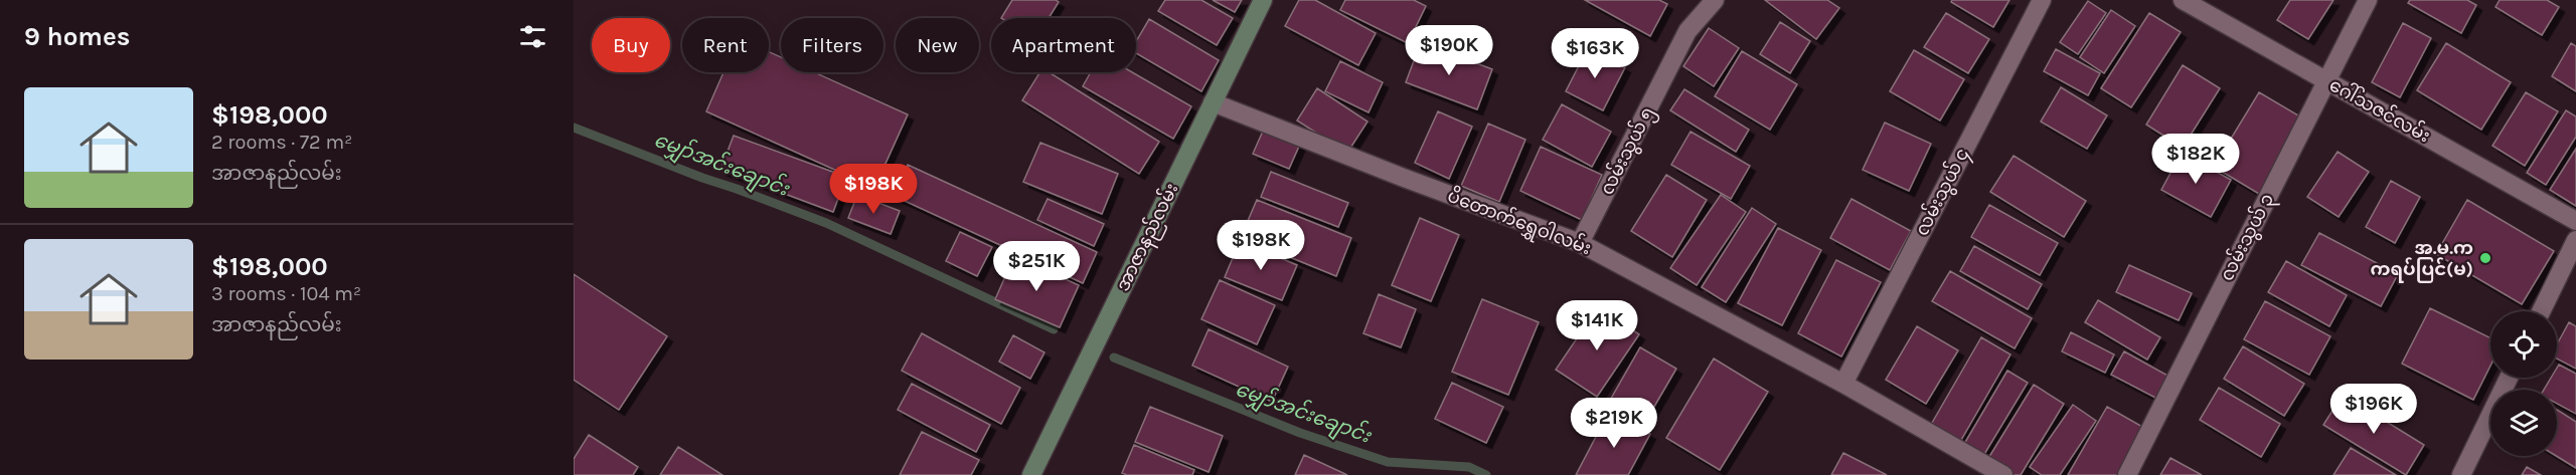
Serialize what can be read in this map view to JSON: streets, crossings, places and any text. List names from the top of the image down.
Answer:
{
  "streets": {
    "main road": ["အာဇာနည်လမ်း"],
    "street": [
      "ဂေါ်သဇင်လမ်း",
      "လမ်းသွယ် ၅",
      "လမ်းသွယ် ၄",
      "ပိတောက်ရွှေဝါလမ်း",
      "လမ်းသွယ် ၃"
    ]
  },
  "crossings": [
    ["ဂေါ်သဇင်လမ်း", "လမ်းသွယ် ၃"],
    ["လမ်းသွယ် ၅", "ပိတောက်ရွှေဝါလမ်း"],
    ["လမ်းသွယ် ၄", "ပိတောက်ရွှေဝါလမ်း"],
    ["ပိတောက်ရွှေဝါလမ်း", "အာဇာနည်လမ်း"]
  ],
  "water": ["မျှော်အင်းချောင်း"],
  "places": ["အ.မ.က ကရပ်ပြင်(မ)"],
  "page": {
    "heading": "9 homes",
    "chip": [
      "Buy",
      "Rent",
      "Filters",
      "New",
      "Apartment"
    ],
    "price": [
      "$190K",
      "$163K",
      "$182K",
      "$198K",
      "$198K",
      "$251K",
      "$141K",
      "$196K",
      "$219K"
    ],
    "list": [
      {
        "name": "$198,000",
        "note": "2 rooms · 72 m² · အာဇာနည်လမ်း"
      },
      {
        "name": "$198,000",
        "note": "3 rooms · 104 m² · အာဇာနည်လမ်း"
      }
    ]
  }
}
